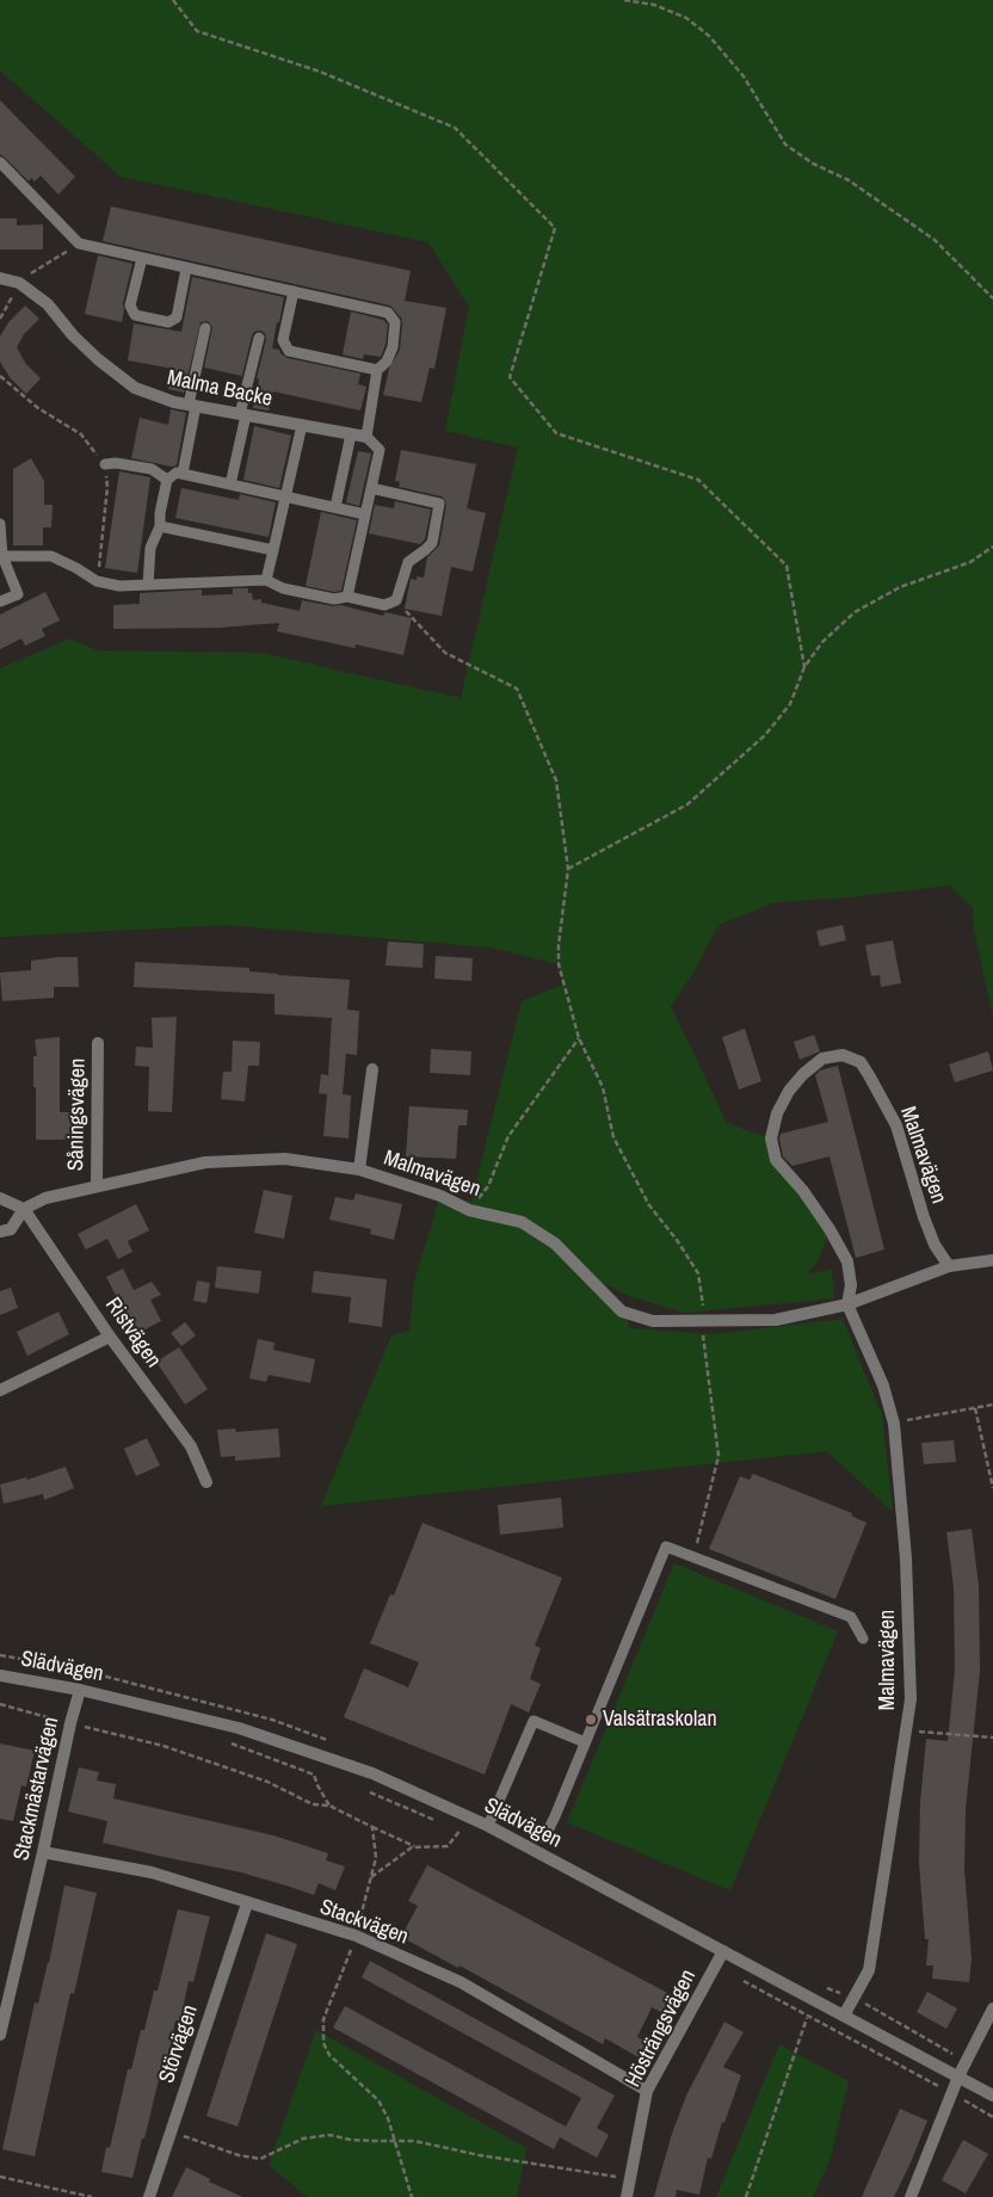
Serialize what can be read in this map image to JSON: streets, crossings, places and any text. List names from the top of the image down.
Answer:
{
  "streets": {
    "street": [
      "Malma Backe",
      "Såningsvägen",
      "Malmavägen",
      "Ristvägen",
      "Slädvägen",
      "Stackmästarvägen",
      "Stackvägen",
      "Hösträngsvägen",
      "Störvägen"
    ]
  },
  "crossings": [
    ["Såningsvägen", "Malmavägen"],
    ["Malmavägen", "Ristvägen"],
    ["Malmavägen", "Slädvägen"],
    ["Slädvägen", "Stackmästarvägen"],
    ["Slädvägen", "Hösträngsvägen"],
    ["Stackmästarvägen", "Stackvägen"],
    ["Stackvägen", "Hösträngsvägen"],
    ["Stackvägen", "Störvägen"]
  ],
  "places": ["Valsätraskolan"]
}
